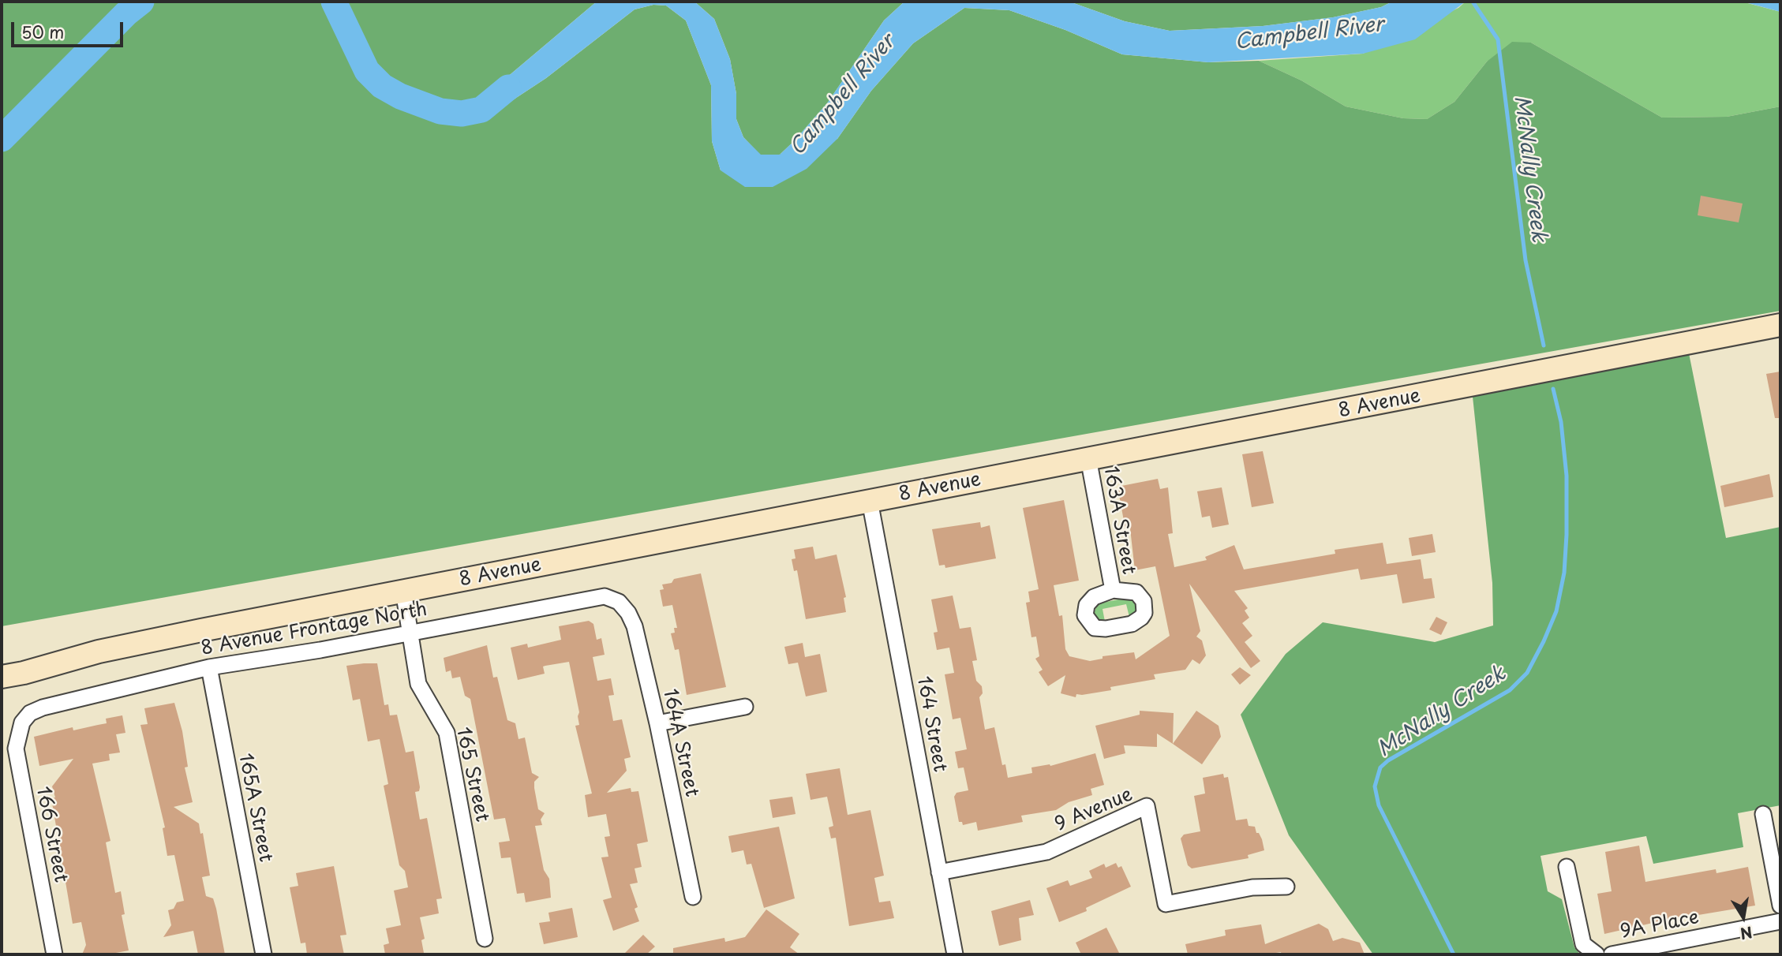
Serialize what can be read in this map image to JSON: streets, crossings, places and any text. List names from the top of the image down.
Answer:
{
  "streets": {
    "main road": ["8 Avenue"],
    "street": [
      "163A Street",
      "8 Avenue Frontage North",
      "164 Street",
      "164A Street",
      "165 Street",
      "165A Street",
      "9 Avenue",
      "166 Street",
      "9A Place"
    ]
  },
  "crossings": [
    ["8 Avenue", "163A Street"],
    ["8 Avenue", "164 Street"],
    ["8 Avenue", "165 Street"],
    ["8 Avenue Frontage North", "164A Street"],
    ["8 Avenue Frontage North", "165 Street"],
    ["8 Avenue Frontage North", "165A Street"],
    ["8 Avenue Frontage North", "166 Street"],
    ["164 Street", "9 Avenue"]
  ],
  "water": ["Campbell River", "McNally Creek"],
  "scale_bar": "50 m",
  "north": "bottom"
}
